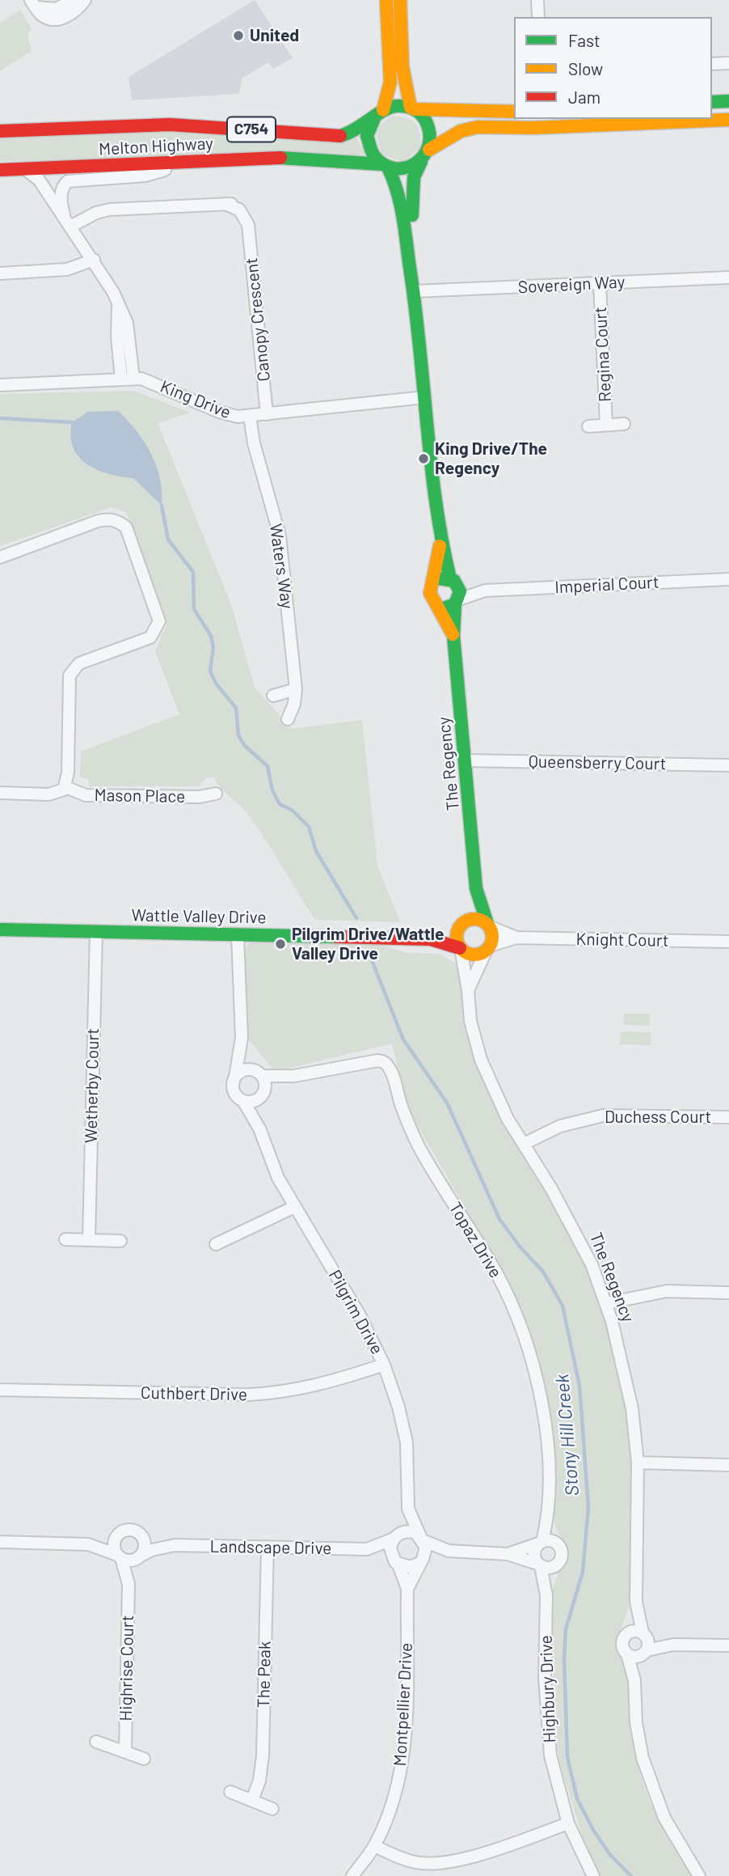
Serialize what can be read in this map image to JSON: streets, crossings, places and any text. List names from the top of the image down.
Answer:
{
  "streets": {
    "main road": [
      "C754",
      "Melton Highway",
      "The Regency",
      "Wattle Valley Drive"
    ],
    "street": [
      "Sovereign Way",
      "Canopy Crescent",
      "Regina Court",
      "King Drive",
      "Waters Way",
      "Imperial Court",
      "Queensberry Court",
      "Mason Place",
      "Knight Court",
      "Wetherby Court",
      "Duchess Court",
      "Topaz Drive",
      "Pilgrim Drive",
      "Cuthbert Drive",
      "Landscape Drive",
      "Highrise Court",
      "The Peak",
      "Highbury Drive",
      "Montpellier Drive"
    ]
  },
  "crossings": [
    ["Sovereign Way", "Regina Court"],
    ["Canopy Crescent", "King Drive"],
    ["King Drive", "Waters Way"],
    ["Imperial Court", "The Regency"],
    ["Queensberry Court", "The Regency"],
    ["The Regency", "Wattle Valley Drive"],
    ["The Regency", "Knight Court"],
    ["The Regency", "Duchess Court"],
    ["Wattle Valley Drive", "Knight Court"],
    ["Wattle Valley Drive", "Wetherby Court"],
    ["Topaz Drive", "Pilgrim Drive"],
    ["Pilgrim Drive", "Cuthbert Drive"],
    ["Pilgrim Drive", "Landscape Drive"],
    ["Pilgrim Drive", "Montpellier Drive"],
    ["Landscape Drive", "Highrise Court"],
    ["Landscape Drive", "The Peak"],
    ["Landscape Drive", "Montpellier Drive"]
  ],
  "water": ["Stony Hill Creek"],
  "places": ["United", "King Drive/The Regency", "Pilgrim Drive/Wattle Valley Drive"],
  "legend": ["Fast", "Slow", "Jam"]
}
